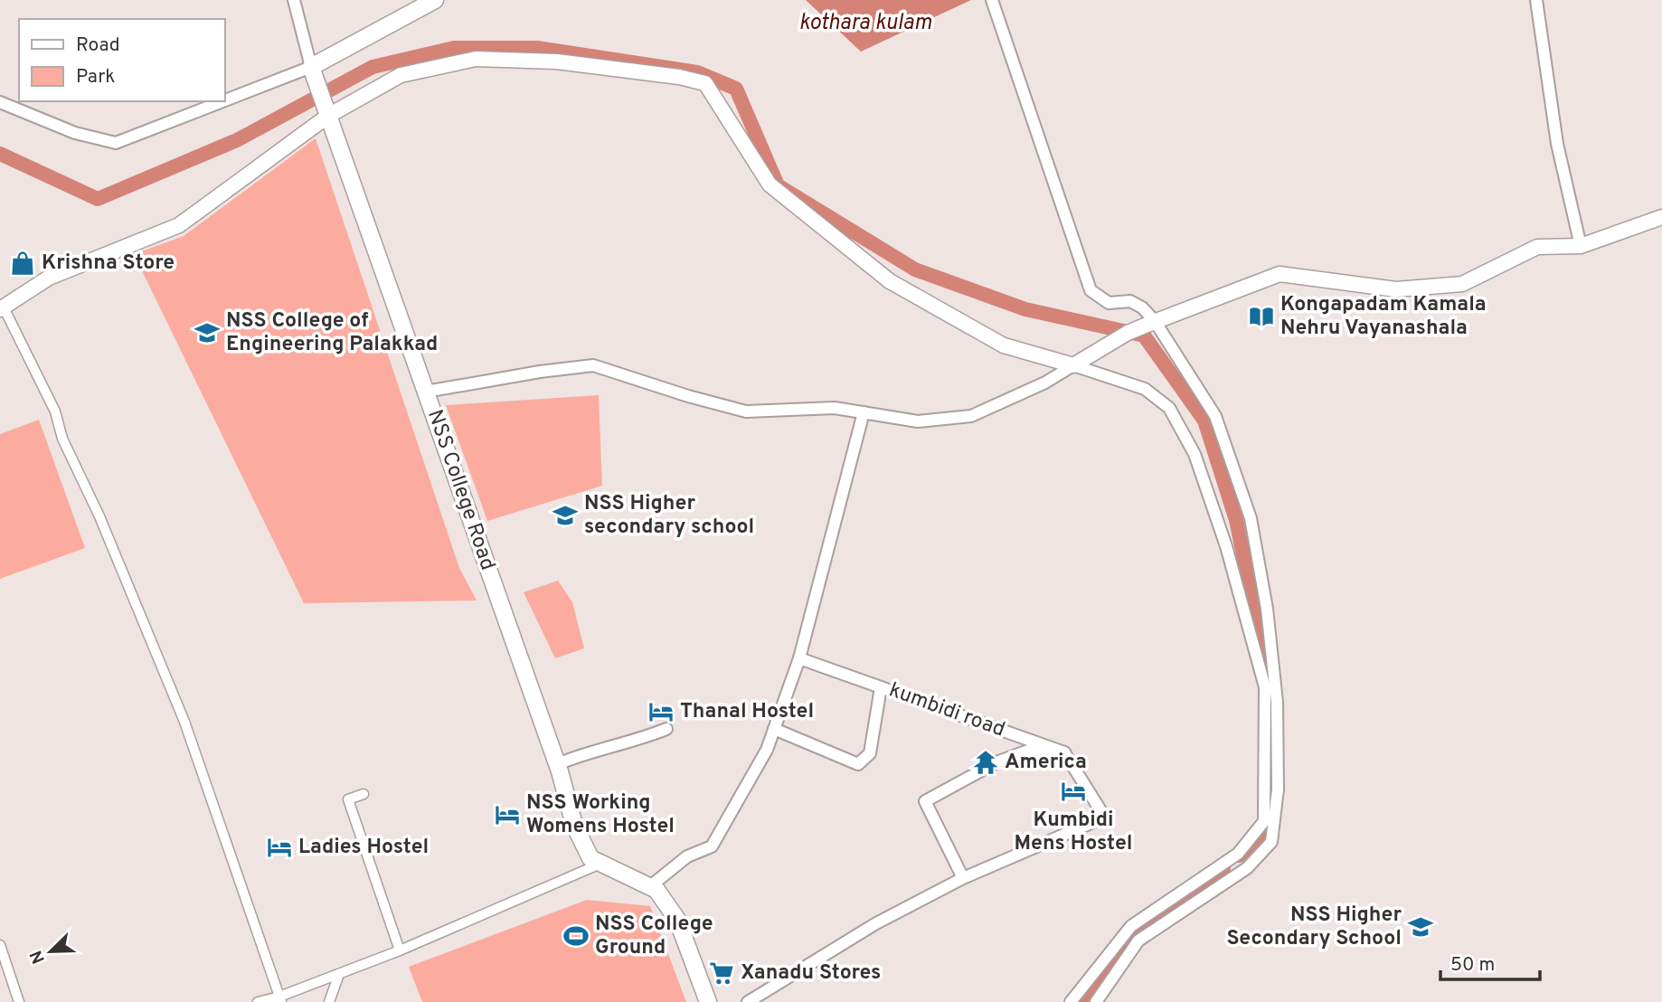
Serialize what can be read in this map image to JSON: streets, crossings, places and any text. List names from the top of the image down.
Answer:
{
  "streets": {
    "main road": ["NSS College Road"],
    "street": ["kumbidi road"]
  },
  "water": ["kothara kulam"],
  "places": {
    "shop": ["Krishna Store"],
    "library": ["Kongapadam Kamala Nehru Vayanashala"],
    "school or university": ["NSS College of Engineering Palakkad", "NSS Higher secondary school", "NSS Higher Secondary School"],
    "hotel": [
      "Thanal Hostel",
      "Kumbidi Mens Hostel",
      "NSS Working Womens Hostel",
      "Ladies Hostel"
    ],
    "temple": ["America"],
    "sports": ["NSS College Ground"],
    "supermarket": ["Xanadu Stores"]
  },
  "legend": ["Road", "Park"],
  "scale_bar": "50 m",
  "north": "bottom left"
}
